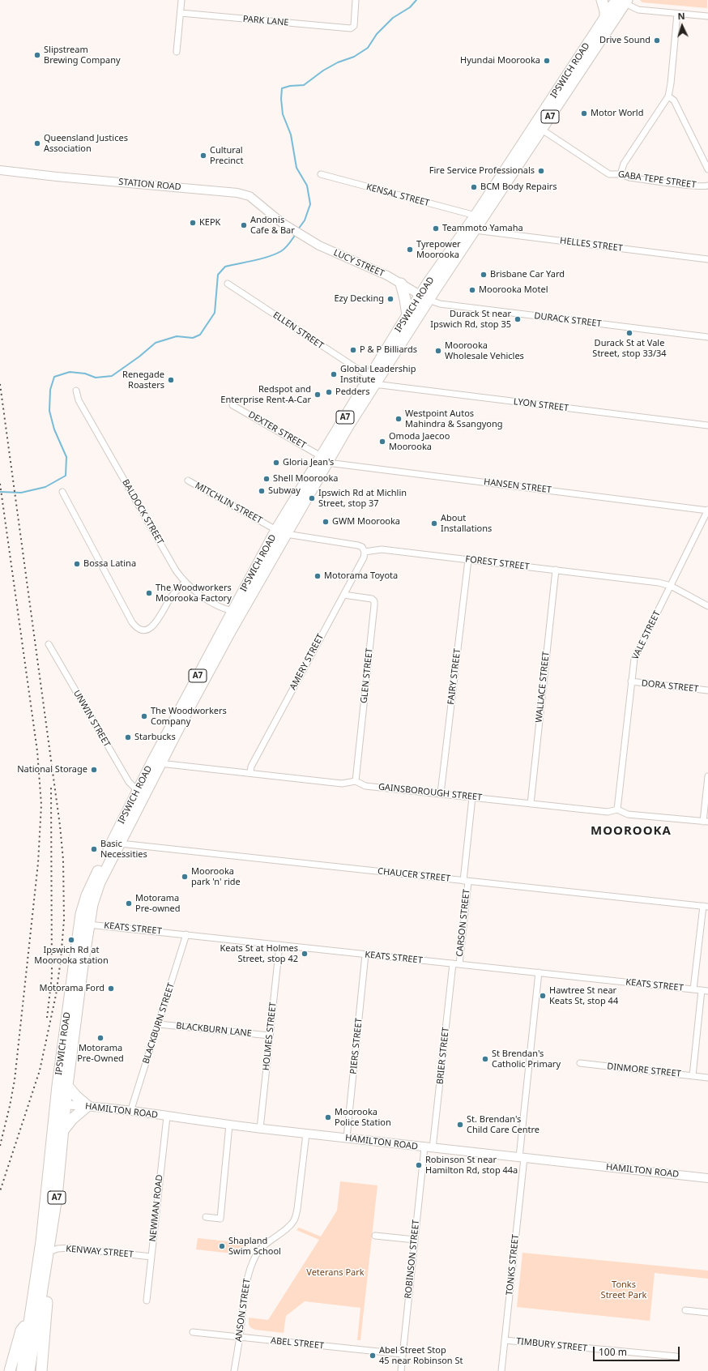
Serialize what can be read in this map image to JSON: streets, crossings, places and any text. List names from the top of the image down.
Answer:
{
  "streets": {
    "highway": ["IPSWICH ROAD", "A7"],
    "street": [
      "PARK LANE",
      "GABA TEPE STREET",
      "STATION ROAD",
      "KENSAL STREET",
      "HELLES STREET",
      "LUCY STREET",
      "DURACK STREET",
      "ELLEN STREET",
      "LYON STREET",
      "DEXTER STREET",
      "HANSEN STREET",
      "MITCHLIN STREET",
      "BALDOCK STREET",
      "FOREST STREET",
      "VALE STREET",
      "AMERY STREET",
      "GLEN STREET",
      "FAIRY STREET",
      "DORA STREET",
      "WALLACE STREET",
      "UNWIN STREET",
      "GAINSBOROUGH STREET",
      "CHAUCER STREET",
      "CARSON STREET",
      "KEATS STREET",
      "BLACKBURN STREET",
      "BLACKBURN LANE",
      "HOLMES STREET",
      "PIERS STREET",
      "BRIER STREET",
      "DINMORE STREET",
      "HAMILTON ROAD",
      "NEWMAN ROAD",
      "KENWAY STREET",
      "ROBINSON STREET",
      "TONKS STREET",
      "ANSON STREET",
      "ABEL STREET",
      "TIMBURY STREET"
    ]
  },
  "crossings": [
    ["IPSWICH ROAD", "A7"],
    ["IPSWICH ROAD", "GABA TEPE STREET"],
    ["IPSWICH ROAD", "KENSAL STREET"],
    ["IPSWICH ROAD", "HELLES STREET"],
    ["IPSWICH ROAD", "LUCY STREET"],
    ["IPSWICH ROAD", "DURACK STREET"],
    ["IPSWICH ROAD", "ELLEN STREET"],
    ["IPSWICH ROAD", "LYON STREET"],
    ["IPSWICH ROAD", "DEXTER STREET"],
    ["IPSWICH ROAD", "HANSEN STREET"],
    ["IPSWICH ROAD", "MITCHLIN STREET"],
    ["IPSWICH ROAD", "BALDOCK STREET"],
    ["IPSWICH ROAD", "UNWIN STREET"],
    ["IPSWICH ROAD", "GAINSBOROUGH STREET"],
    ["IPSWICH ROAD", "CHAUCER STREET"],
    ["IPSWICH ROAD", "KEATS STREET"],
    ["IPSWICH ROAD", "HAMILTON ROAD"],
    ["IPSWICH ROAD", "KENWAY STREET"],
    ["STATION ROAD", "LUCY STREET"],
    ["LUCY STREET", "DURACK STREET"],
    ["ELLEN STREET", "LYON STREET"],
    ["DEXTER STREET", "HANSEN STREET"],
    ["HANSEN STREET", "VALE STREET"],
    ["FOREST STREET", "VALE STREET"],
    ["FOREST STREET", "AMERY STREET"],
    ["FOREST STREET", "FAIRY STREET"],
    ["FOREST STREET", "WALLACE STREET"],
    ["VALE STREET", "DORA STREET"],
    ["VALE STREET", "GAINSBOROUGH STREET"],
    ["AMERY STREET", "GLEN STREET"],
    ["AMERY STREET", "GAINSBOROUGH STREET"],
    ["GLEN STREET", "GAINSBOROUGH STREET"],
    ["FAIRY STREET", "GAINSBOROUGH STREET"],
    ["WALLACE STREET", "GAINSBOROUGH STREET"],
    ["GAINSBOROUGH STREET", "CARSON STREET"],
    ["CHAUCER STREET", "CARSON STREET"],
    ["CARSON STREET", "KEATS STREET"],
    ["KEATS STREET", "BLACKBURN STREET"],
    ["KEATS STREET", "HOLMES STREET"],
    ["KEATS STREET", "PIERS STREET"],
    ["KEATS STREET", "BRIER STREET"],
    ["KEATS STREET", "TONKS STREET"],
    ["BLACKBURN STREET", "BLACKBURN LANE"],
    ["BLACKBURN STREET", "HAMILTON ROAD"],
    ["BLACKBURN LANE", "HOLMES STREET"],
    ["HOLMES STREET", "HAMILTON ROAD"],
    ["PIERS STREET", "HAMILTON ROAD"],
    ["BRIER STREET", "HAMILTON ROAD"],
    ["BRIER STREET", "ROBINSON STREET"],
    ["HAMILTON ROAD", "NEWMAN ROAD"],
    ["HAMILTON ROAD", "ROBINSON STREET"],
    ["HAMILTON ROAD", "TONKS STREET"],
    ["HAMILTON ROAD", "ANSON STREET"],
    ["NEWMAN ROAD", "KENWAY STREET"],
    ["ROBINSON STREET", "ABEL STREET"],
    ["TONKS STREET", "TIMBURY STREET"],
    ["ANSON STREET", "ABEL STREET"]
  ],
  "districts": ["MOOROOKA"],
  "parks": ["Veterans Park", "Tonks Street Park"],
  "places": [
    "Drive Sound",
    "Slipstream Brewing Company",
    "Hyundai Moorooka",
    "Motor World",
    "Queensland Justices Association",
    "Cultural Precinct",
    "Fire Service Professionals",
    "BCM Body Repairs",
    "KEPK",
    "Andonis Cafe & Bar",
    "Teammoto Yamaha",
    "Tyrepower Moorooka",
    "Brisbane Car Yard",
    "Moorooka Motel",
    "Ezy Decking",
    "Durack St near Ipswich Rd, stop 35",
    "Durack St at Vale Street, stop 33/34",
    "P & P Billiards",
    "Moorooka Wholesale Vehicles",
    "Global Leadership Institute",
    "Renegade Roasters",
    "Pedders",
    "Redspot and Enterprise Rent-A-Car",
    "Westpoint Autos Mahindra & Ssangyong",
    "Omoda Jaecoo Moorooka",
    "Gloria Jean's",
    "Shell Moorooka",
    "Subway",
    "Ipswich Rd at Michlin Street, stop 37",
    "GWM Moorooka",
    "About Installations",
    "Bossa Latina",
    "Motorama Toyota",
    "The Woodworkers Moorooka Factory",
    "The Woodworkers Company",
    "Starbucks",
    "National Storage",
    "Basic Necessities",
    "Moorooka park 'n' ride",
    "Motorama Pre-owned",
    "Ipswich Rd at Moorooka station",
    "Keats St at Holmes Street, stop 42",
    "Motorama Ford",
    "Hawtree St near Keats St, stop 44",
    "Motorama Pre-Owned",
    "St Brendan's Catholic Primary",
    "Moorooka Police Station",
    "St. Brendan's Child Care Centre",
    "Robinson St near Hamilton Rd, stop 44a",
    "Shapland Swim School",
    "Abel Street Stop 45 near Robinson St"
  ],
  "scale_bar": "100 m",
  "north": "top"
}
